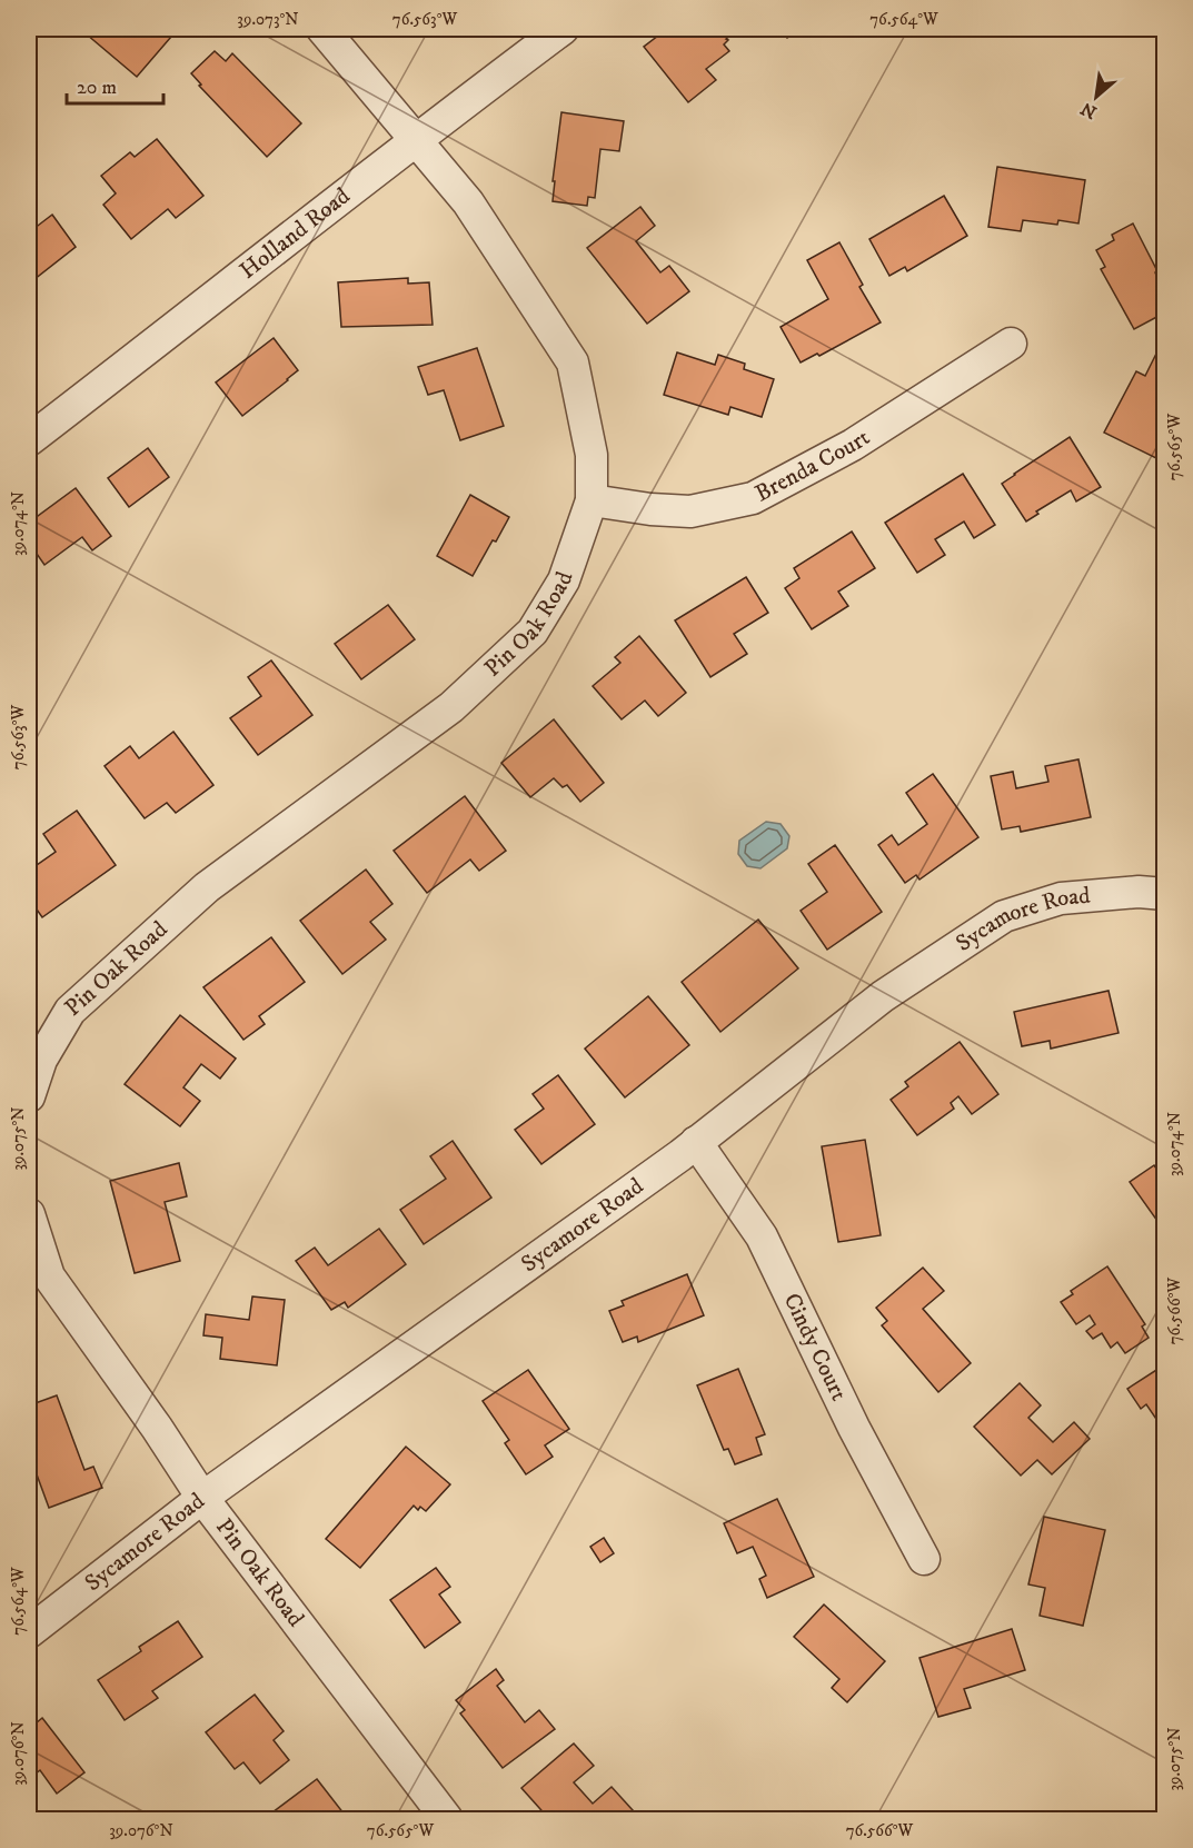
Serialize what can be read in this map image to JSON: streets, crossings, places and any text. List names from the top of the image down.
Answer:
{
  "streets": {
    "street": [
      "Holland Road",
      "Brenda Court",
      "Pin Oak Road",
      "Sycamore Road",
      "Cindy Court"
    ]
  },
  "crossings": [
    ["Holland Road", "Pin Oak Road"],
    ["Brenda Court", "Pin Oak Road"],
    ["Pin Oak Road", "Sycamore Road"],
    ["Sycamore Road", "Cindy Court"]
  ],
  "scale_bar": "20 m",
  "north": "bottom left",
  "coordinates": [
    "39.073°N",
    "76.563°W",
    "76.564°W",
    "76.565°W",
    "39.074°N",
    "39.075°N",
    "76.566°W",
    "39.076°N"
  ]
}
